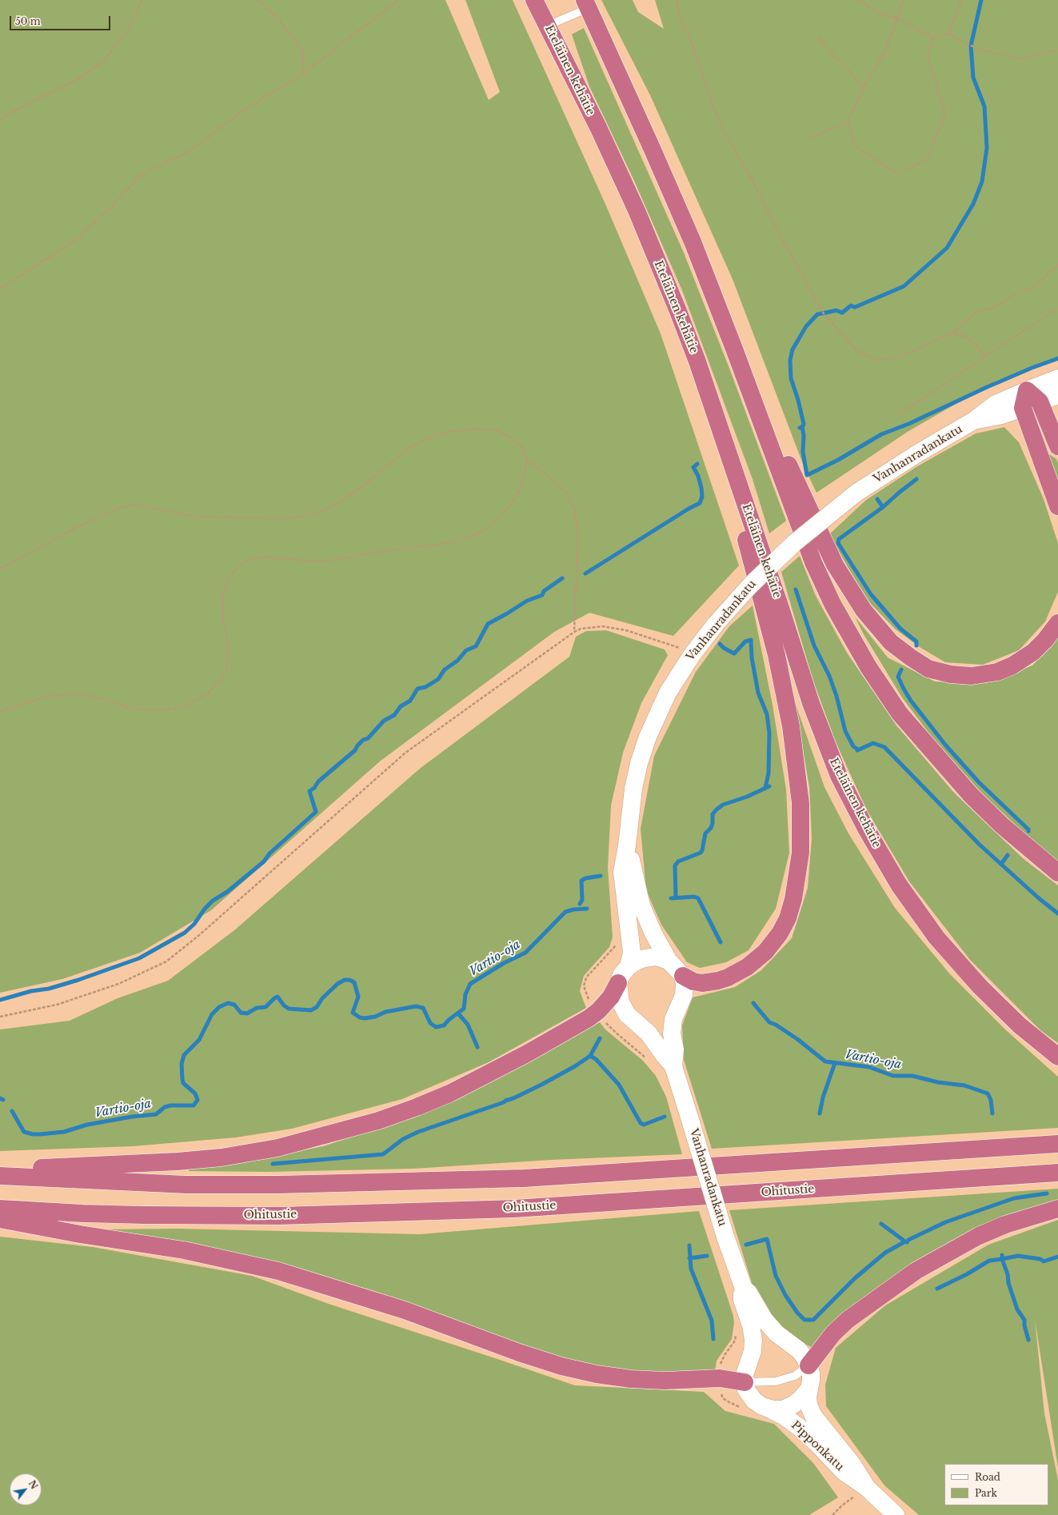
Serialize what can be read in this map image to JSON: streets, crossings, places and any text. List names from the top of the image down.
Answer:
{
  "streets": {
    "highway": ["Eteläinen kehätie", "Ohitustie"],
    "street": ["Vanhanradankatu", "Pipponkatu"]
  },
  "crossings": [
    ["Vanhanradankatu", "Pipponkatu"]
  ],
  "water": ["Vartio-oja"],
  "legend": ["Road", "Park"],
  "scale_bar": "50 m",
  "north": "top right"
}
